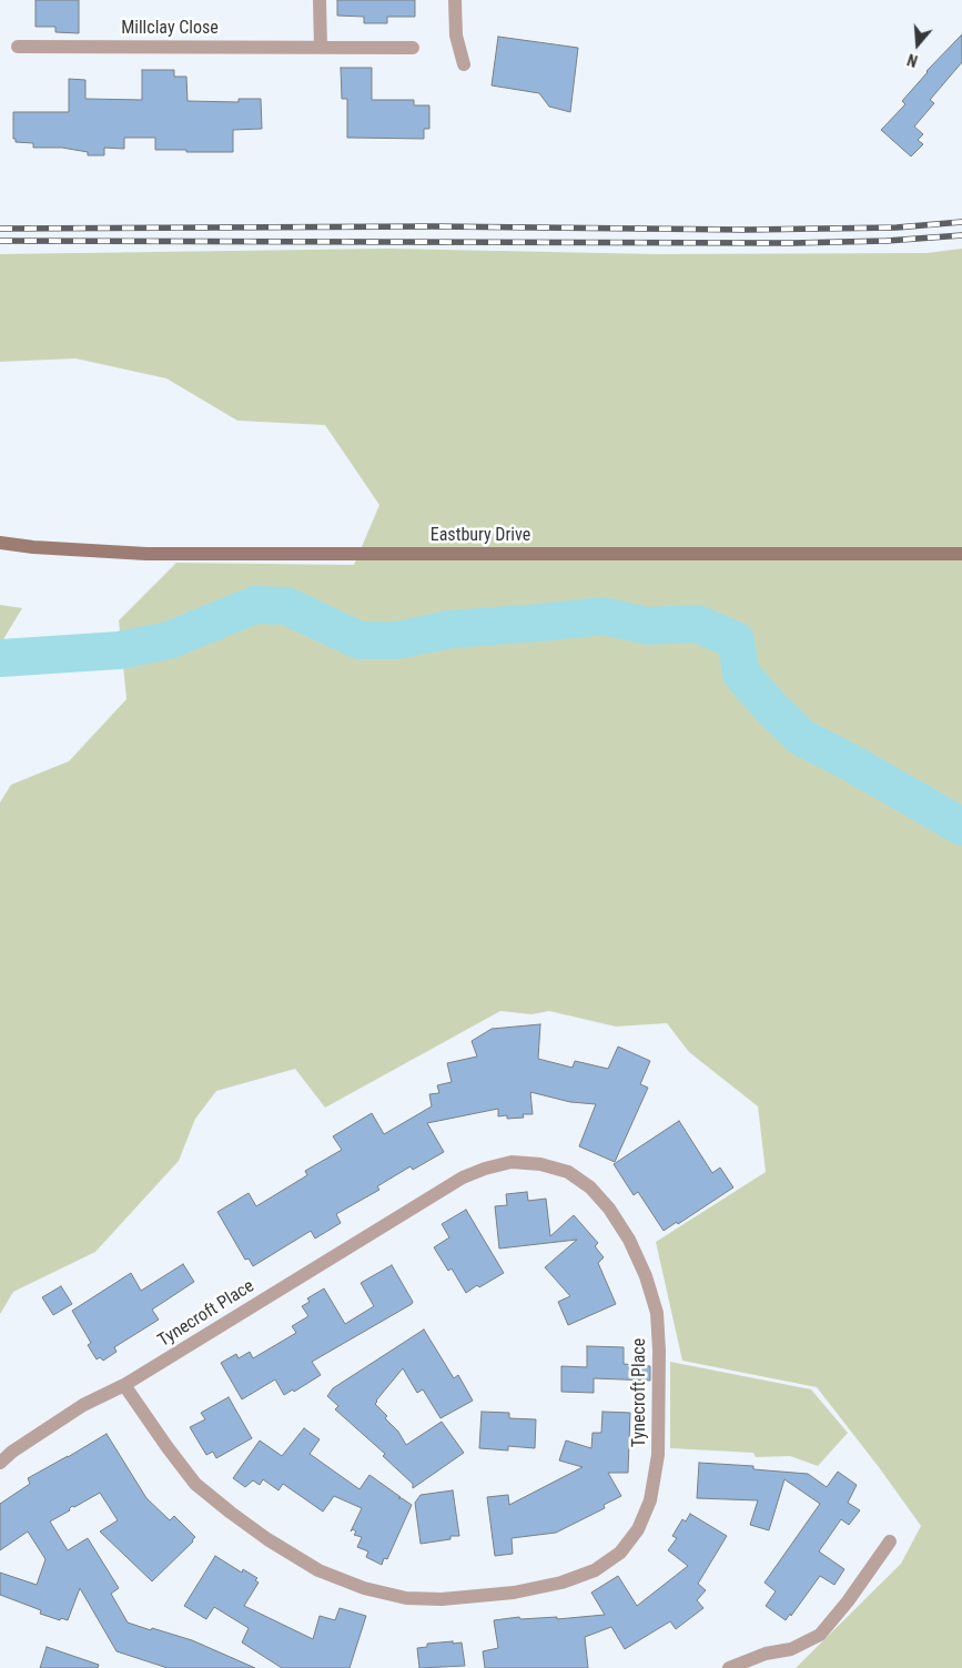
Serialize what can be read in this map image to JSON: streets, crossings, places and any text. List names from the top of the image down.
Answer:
{
  "streets": {
    "street": ["Millclay Close", "Eastbury Drive", "Tynecroft Place"]
  },
  "north": "bottom"
}
